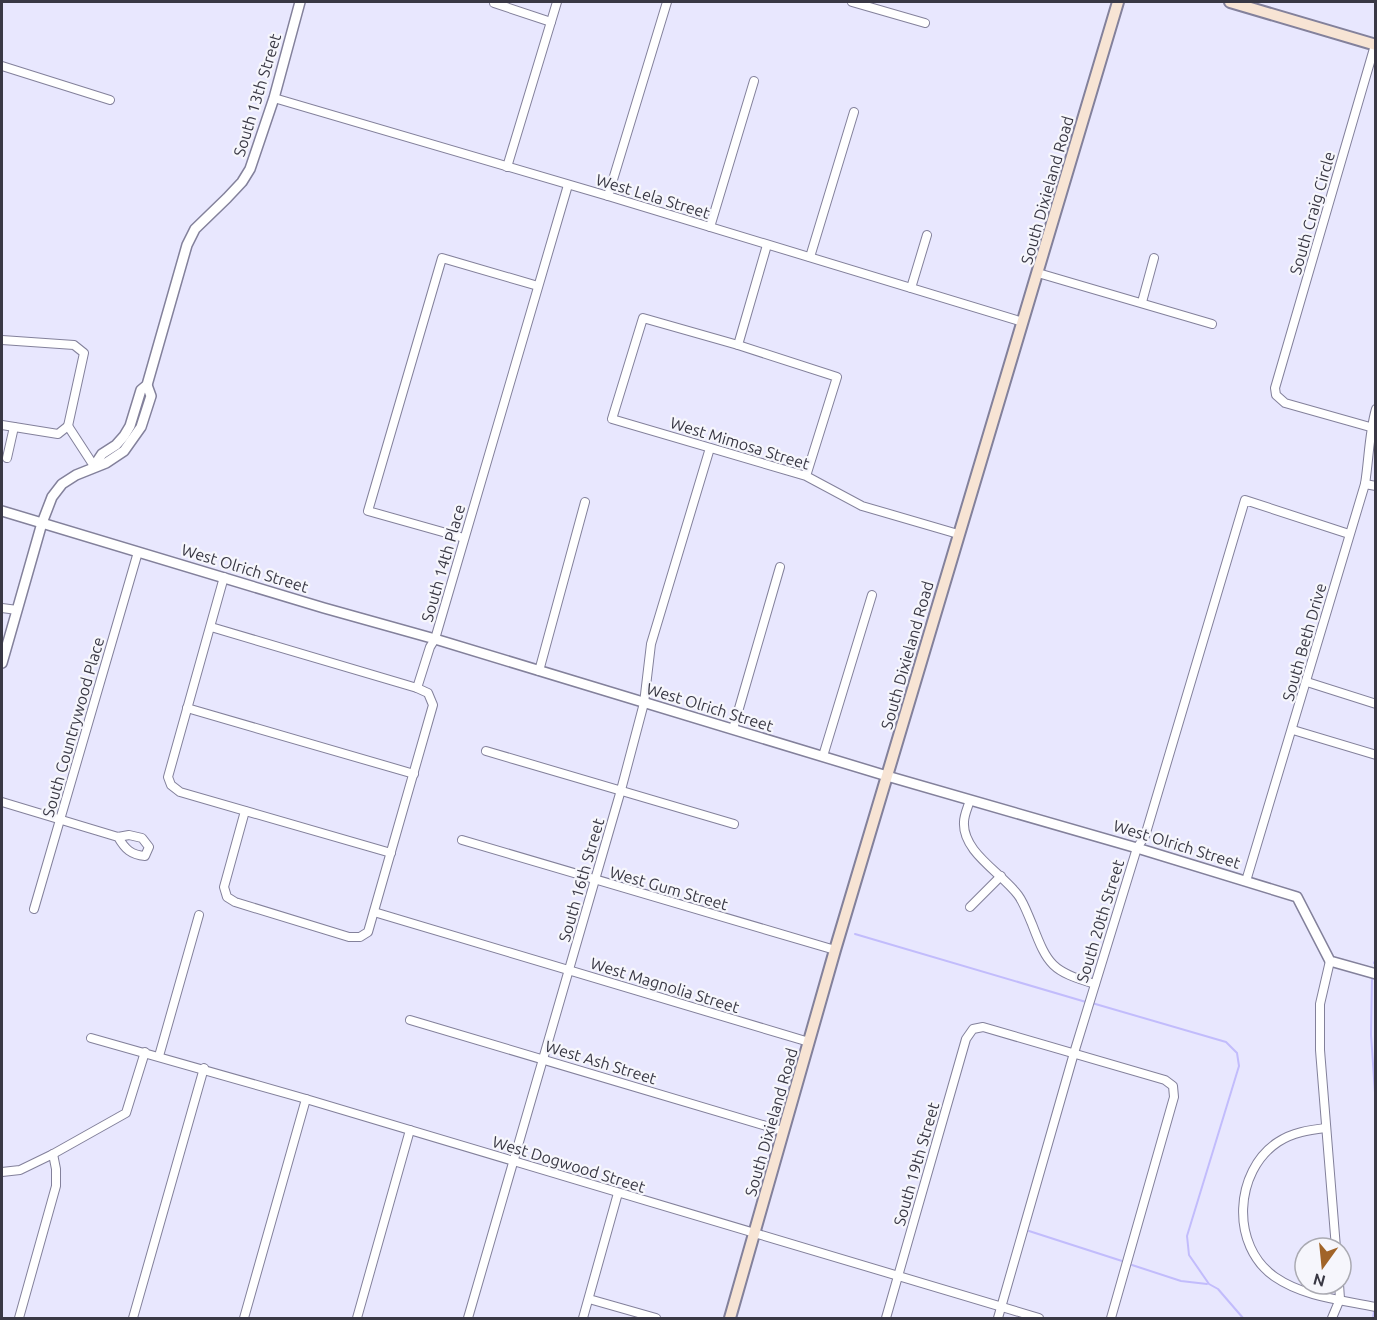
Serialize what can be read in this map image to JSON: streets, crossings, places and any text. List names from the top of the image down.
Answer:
{
  "streets": {
    "main road": ["South Dixieland Road"],
    "street": [
      "South 13th Street",
      "West Lela Street",
      "South Craig Circle",
      "West Mimosa Street",
      "South 14th Place",
      "West Olrich Street",
      "South Beth Drive",
      "South Countrywood Place",
      "South 16th Street",
      "West Gum Street",
      "South 20th Street",
      "West Magnolia Street",
      "West Ash Street",
      "West Dogwood Street",
      "South 19th Street"
    ]
  },
  "crossings": [
    ["South 13th Street", "West Lela Street"],
    ["South 13th Street", "West Olrich Street"],
    ["South Dixieland Road", "West Lela Street"],
    ["South Dixieland Road", "West Mimosa Street"],
    ["South Dixieland Road", "West Olrich Street"],
    ["South Dixieland Road", "West Gum Street"],
    ["South Dixieland Road", "West Magnolia Street"],
    ["South Dixieland Road", "West Ash Street"],
    ["South Dixieland Road", "West Dogwood Street"],
    ["West Lela Street", "South 14th Place"],
    ["South Craig Circle", "South Beth Drive"],
    ["West Mimosa Street", "South 16th Street"],
    ["South 14th Place", "West Olrich Street"],
    ["West Olrich Street", "South Beth Drive"],
    ["West Olrich Street", "South Countrywood Place"],
    ["West Olrich Street", "South 16th Street"],
    ["West Olrich Street", "South 20th Street"],
    ["South Beth Drive", "South 20th Street"],
    ["South 16th Street", "West Gum Street"],
    ["South 16th Street", "West Magnolia Street"],
    ["South 16th Street", "West Ash Street"],
    ["South 16th Street", "West Dogwood Street"],
    ["South 20th Street", "West Dogwood Street"],
    ["South 20th Street", "South 19th Street"],
    ["West Dogwood Street", "South 19th Street"]
  ],
  "north": "bottom"
}
